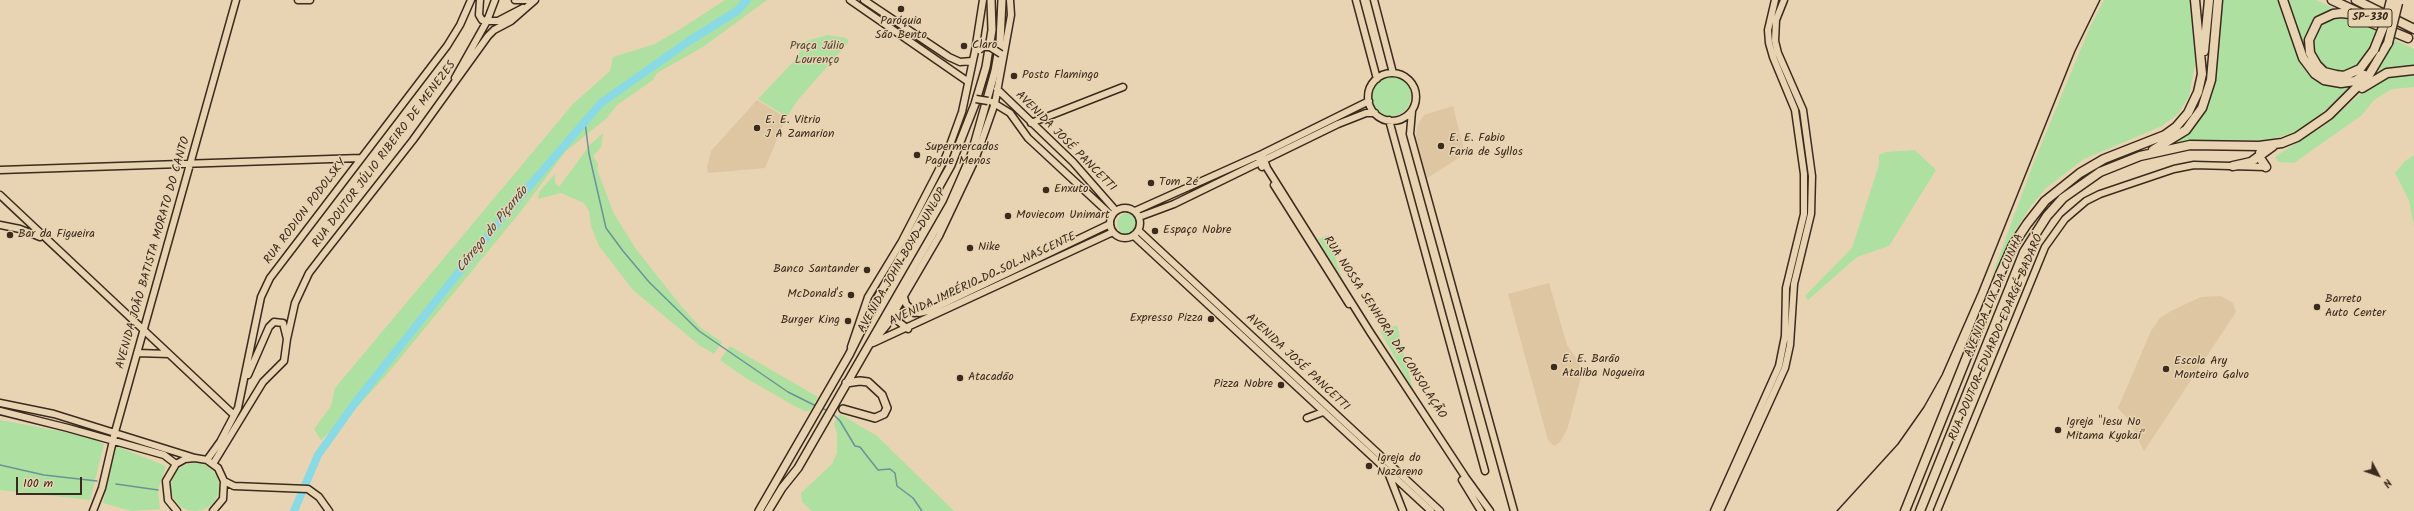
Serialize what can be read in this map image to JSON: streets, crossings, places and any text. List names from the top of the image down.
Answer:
{
  "streets": {
    "highway": ["SP-330", "AVENIDA LIX DA CUNHA"],
    "main road": ["AVENIDA JOHN BOYD DUNLOP"],
    "street": [
      "AVENIDA JOSÉ PANCETTI",
      "RUA DOUTOR JÚLIO RIBEIRO DE MENEZES",
      "RUA RODION PODOLSKY",
      "AVENIDA JOÃO BATISTA MORATO DO CANTO",
      "AVENIDA IMPÉRIO DO SOL NASCENTE",
      "RUA NOSSA SENHORA DA CONSOLAÇÃO",
      "RUA DOUTOR EDUARDO EDARGÉ BADARÓ"
    ]
  },
  "crossings": [
    ["AVENIDA JOSÉ PANCETTI", "AVENIDA JOHN BOYD DUNLOP"],
    ["AVENIDA JOSÉ PANCETTI", "AVENIDA IMPÉRIO DO SOL NASCENTE"],
    ["AVENIDA JOHN BOYD DUNLOP", "AVENIDA IMPÉRIO DO SOL NASCENTE"]
  ],
  "water": ["Córrego do Piçarrão"],
  "parks": ["Praça Júlio Lourenço"],
  "places": [
    "Paróquia São Bento",
    "Claro",
    "Posto Flamingo",
    "E. E. Vitrio J A Zamarion",
    "E. E. Fabio Faria de Syllos",
    "Supermercados Pague Menos",
    "Tom Zé",
    "Enxuto",
    "Moviecom Unimart",
    "Espaço Nobre",
    "Bar da Figueira",
    "Nike",
    "Banco Santander",
    "McDonald's",
    "Barreto Auto Center",
    "Expresso Pizza",
    "Burger King",
    "E. E. Barão Ataliba Nogueira",
    "Escola Ary Monteiro Galvo",
    "Atacadão",
    "Pizza Nobre",
    "Igreja \"Iesu No Mitama Kyokai\"",
    "Igreja do Nazareno"
  ],
  "scale_bar": "100 m",
  "north": "bottom right"
}
